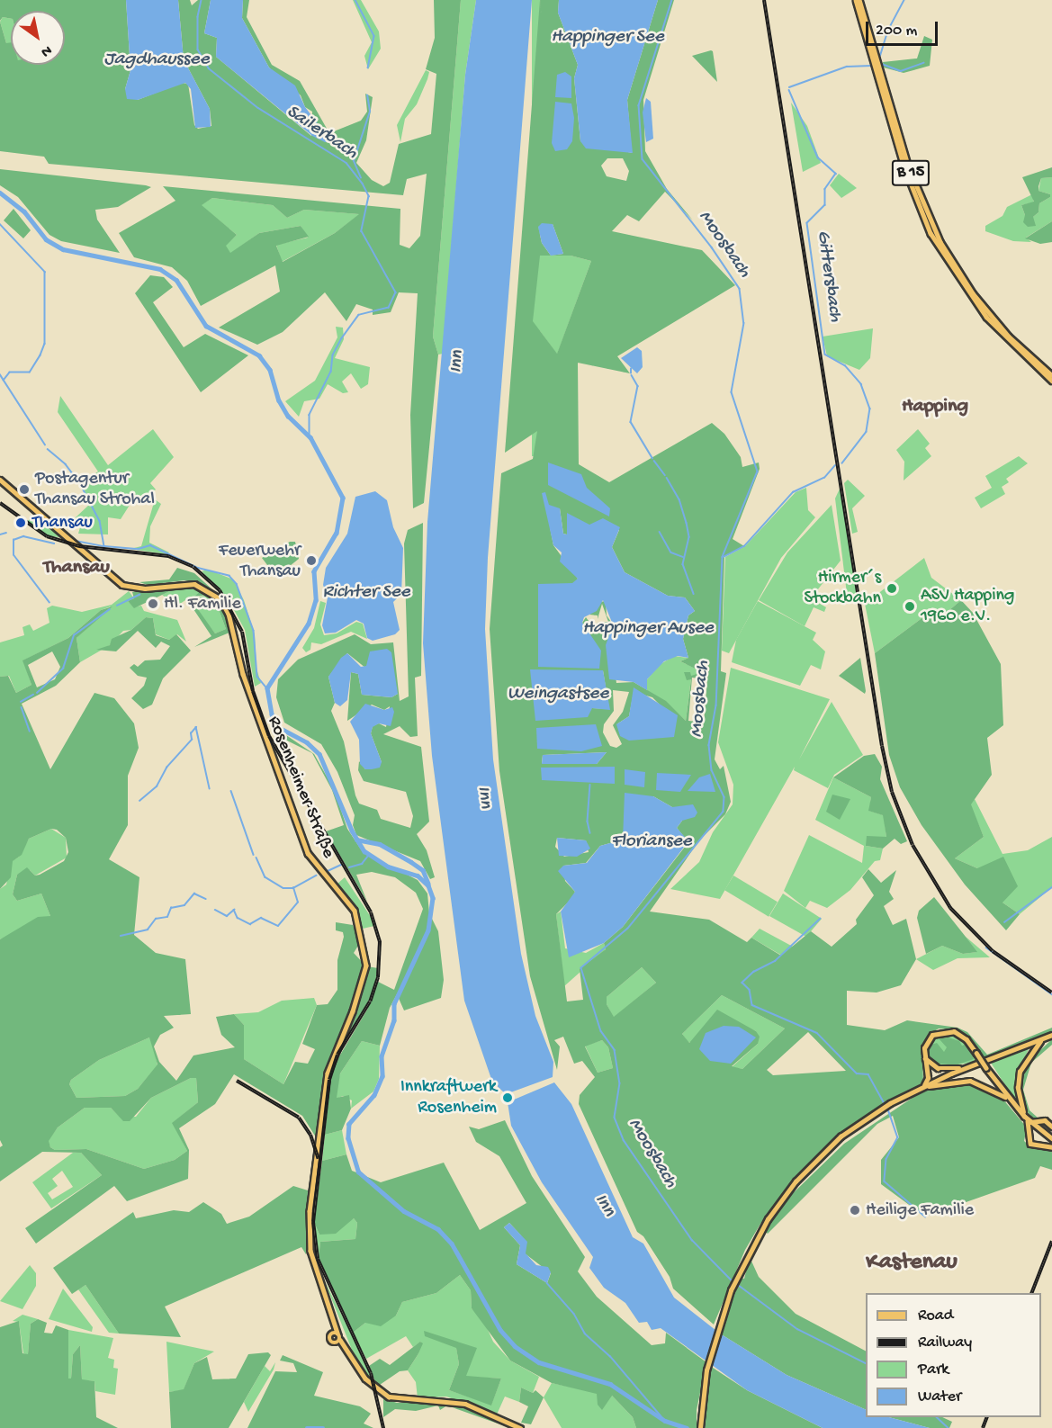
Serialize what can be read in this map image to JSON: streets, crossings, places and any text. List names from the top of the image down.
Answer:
{
  "streets": {
    "main road": ["B 15", "Rosenheimer Straße"]
  },
  "districts": ["Happing", "Thansau", "Kastenau"],
  "water": [
    "Happinger See",
    "Jagdhaussee",
    "Sailerbach",
    "Moosbach",
    "Gittersbach",
    "Inn",
    "Richter See",
    "Happinger Ausee",
    "Weingastsee",
    "Floriansee"
  ],
  "places": [
    "Postagentur Thansau Strohal",
    "Thansau",
    "Feuerwehr Thansau",
    "Hirmer´s Stockbahn",
    "Hl. Familie",
    "ASV Happing 1960 e.V.",
    "Innkraftwerk Rosenheim",
    "Heilige Familie"
  ],
  "legend": [
    "Road",
    "Railway",
    "Park",
    "Water"
  ],
  "scale_bar": "200 m",
  "north": "bottom right"
}
